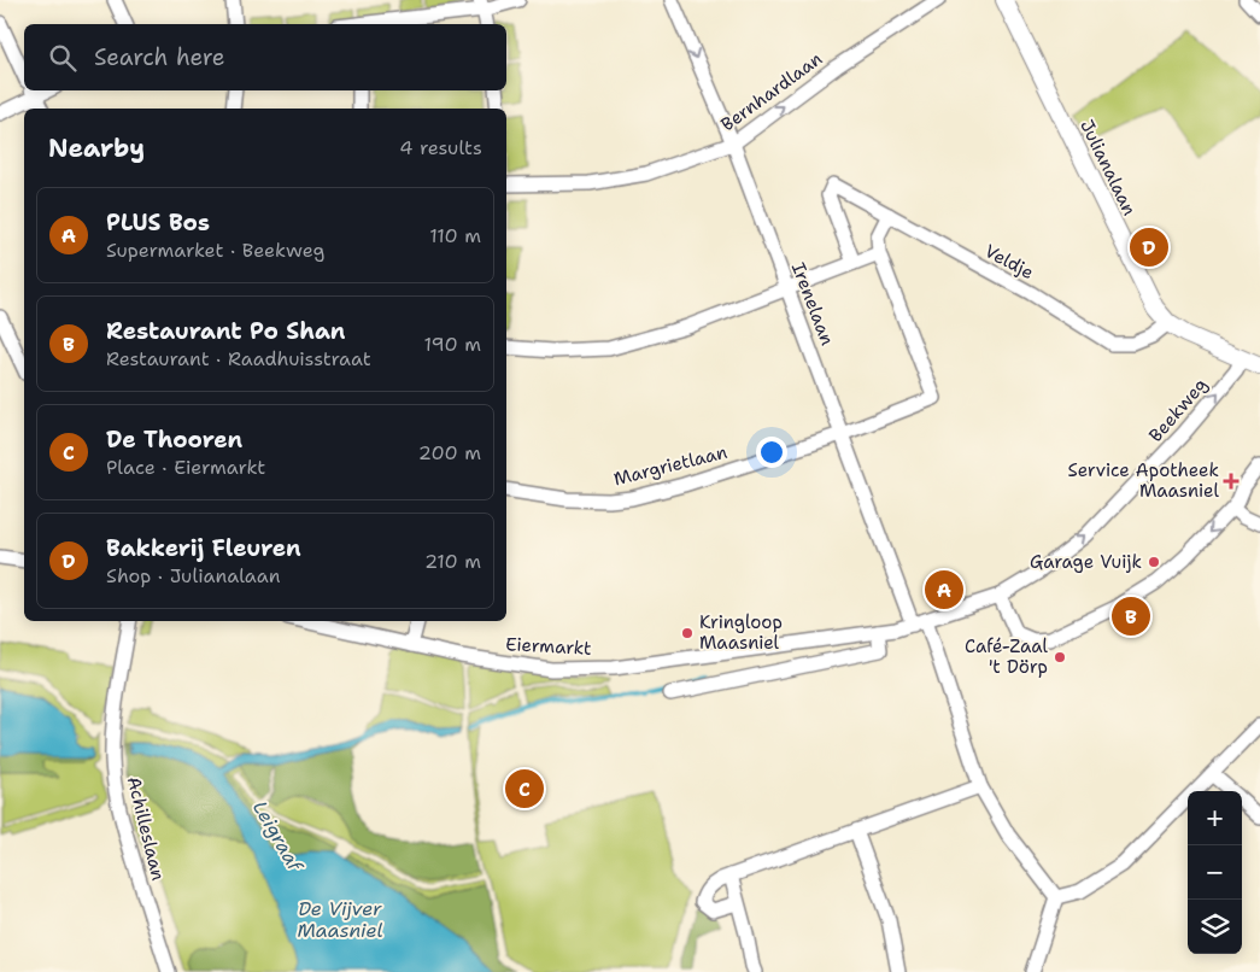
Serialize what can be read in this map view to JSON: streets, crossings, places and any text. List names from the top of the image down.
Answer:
{
  "streets": {
    "street": [
      "Bernhardlaan",
      "Julianalaan",
      "Veldje",
      "Irenelaan",
      "Beekweg",
      "Margrietlaan",
      "Eiermarkt",
      "Achilleslaan"
    ]
  },
  "crossings": [
    ["Bernhardlaan", "Irenelaan"],
    ["Julianalaan", "Veldje"],
    ["Julianalaan", "Beekweg"],
    ["Irenelaan", "Beekweg"],
    ["Irenelaan", "Margrietlaan"],
    ["Irenelaan", "Eiermarkt"],
    ["Beekweg", "Eiermarkt"]
  ],
  "one_way": ["Bernhardlaan", "Beekweg"],
  "water": ["Leigraaf", "De Vijver Maasniel"],
  "places": {
    "health": ["Service Apotheek Maasniel"],
    "other": ["Garage Vuijk", "Kringloop Maasniel", "Café-Zaal 't Dörp"]
  },
  "page": {
    "search": "Search here",
    "heading": ["Nearby", "4 results"],
    "list": [
      {
        "mark": "A",
        "name": "PLUS Bos",
        "note": "Supermarket · Beekweg",
        "value": "110 m"
      },
      {
        "mark": "B",
        "name": "Restaurant Po Shan",
        "note": "Restaurant · Raadhuisstraat",
        "value": "190 m"
      },
      {
        "mark": "C",
        "name": "De Thooren",
        "note": "Place · Eiermarkt",
        "value": "200 m"
      },
      {
        "mark": "D",
        "name": "Bakkerij Fleuren",
        "note": "Shop · Julianalaan",
        "value": "210 m"
      }
    ],
    "pins": [
      "D",
      "A",
      "B",
      "C"
    ],
    "map_buttons": ["+", "−"]
  }
}
